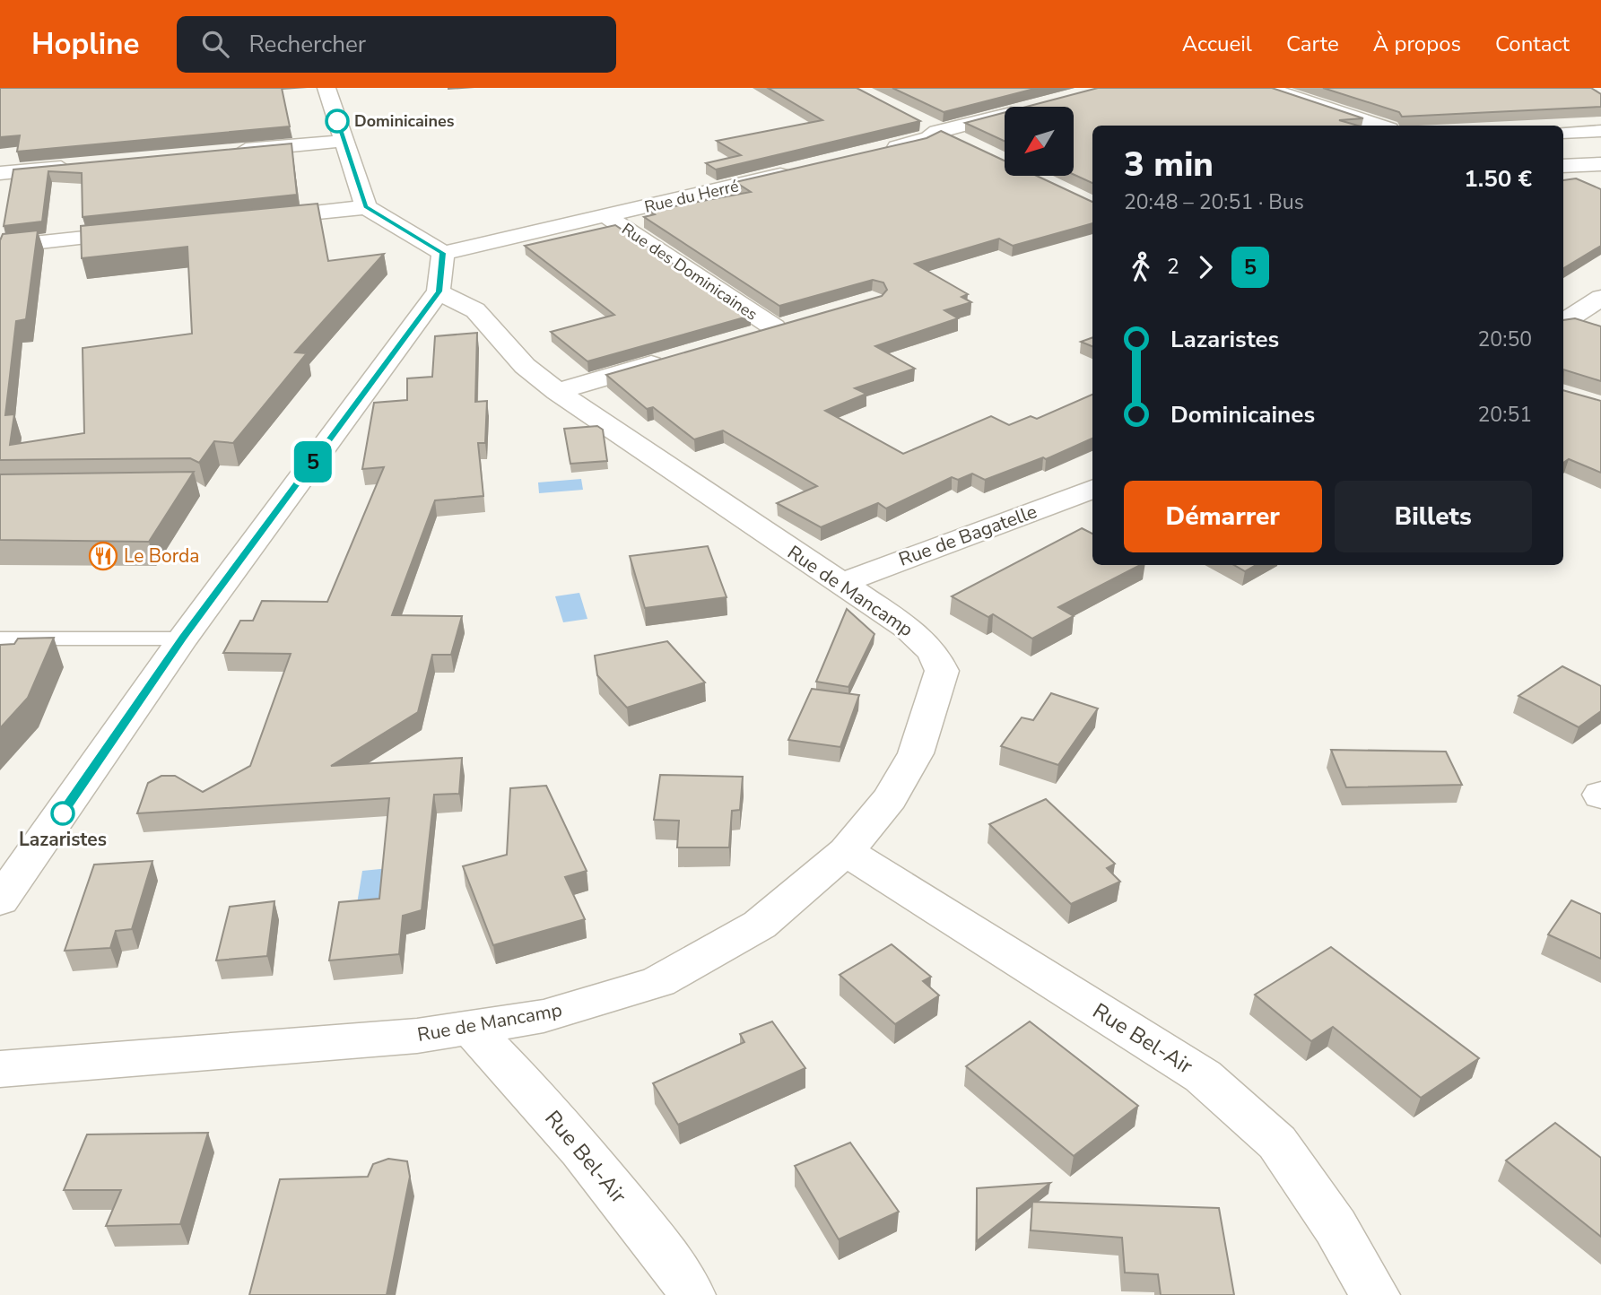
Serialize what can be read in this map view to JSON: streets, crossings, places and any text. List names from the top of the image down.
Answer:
{
  "streets": {
    "street": [
      "Rue du Herré",
      "Rue des Dominicaines",
      "Rue de Bagatelle",
      "Rue de Mancamp",
      "Rue Bel-Air"
    ]
  },
  "crossings": [
    ["Rue du Herré", "Rue des Dominicaines"],
    ["Rue de Bagatelle", "Rue de Mancamp"],
    ["Rue de Mancamp", "Rue Bel-Air"]
  ],
  "places": {
    "other": ["Dominicaines", "Lazaristes"],
    "restaurant": ["Le Borda"]
  },
  "lines": ["bus line 5"],
  "north": "bottom left",
  "page": {
    "header": "Hopline",
    "search": "Rechercher",
    "nav": [
      "Accueil",
      "Carte",
      "À propos",
      "Contact"
    ],
    "on_map": "5",
    "heading": ["3 min", "20:48 – 20:51 · Bus", "1.50 €"],
    "legs": ["2", "5"],
    "list": [
      {
        "name": "Lazaristes",
        "value": "20:50"
      },
      {
        "name": "Dominicaines",
        "value": "20:51"
      }
    ],
    "buttons": ["Démarrer", "Billets"]
  }
}
